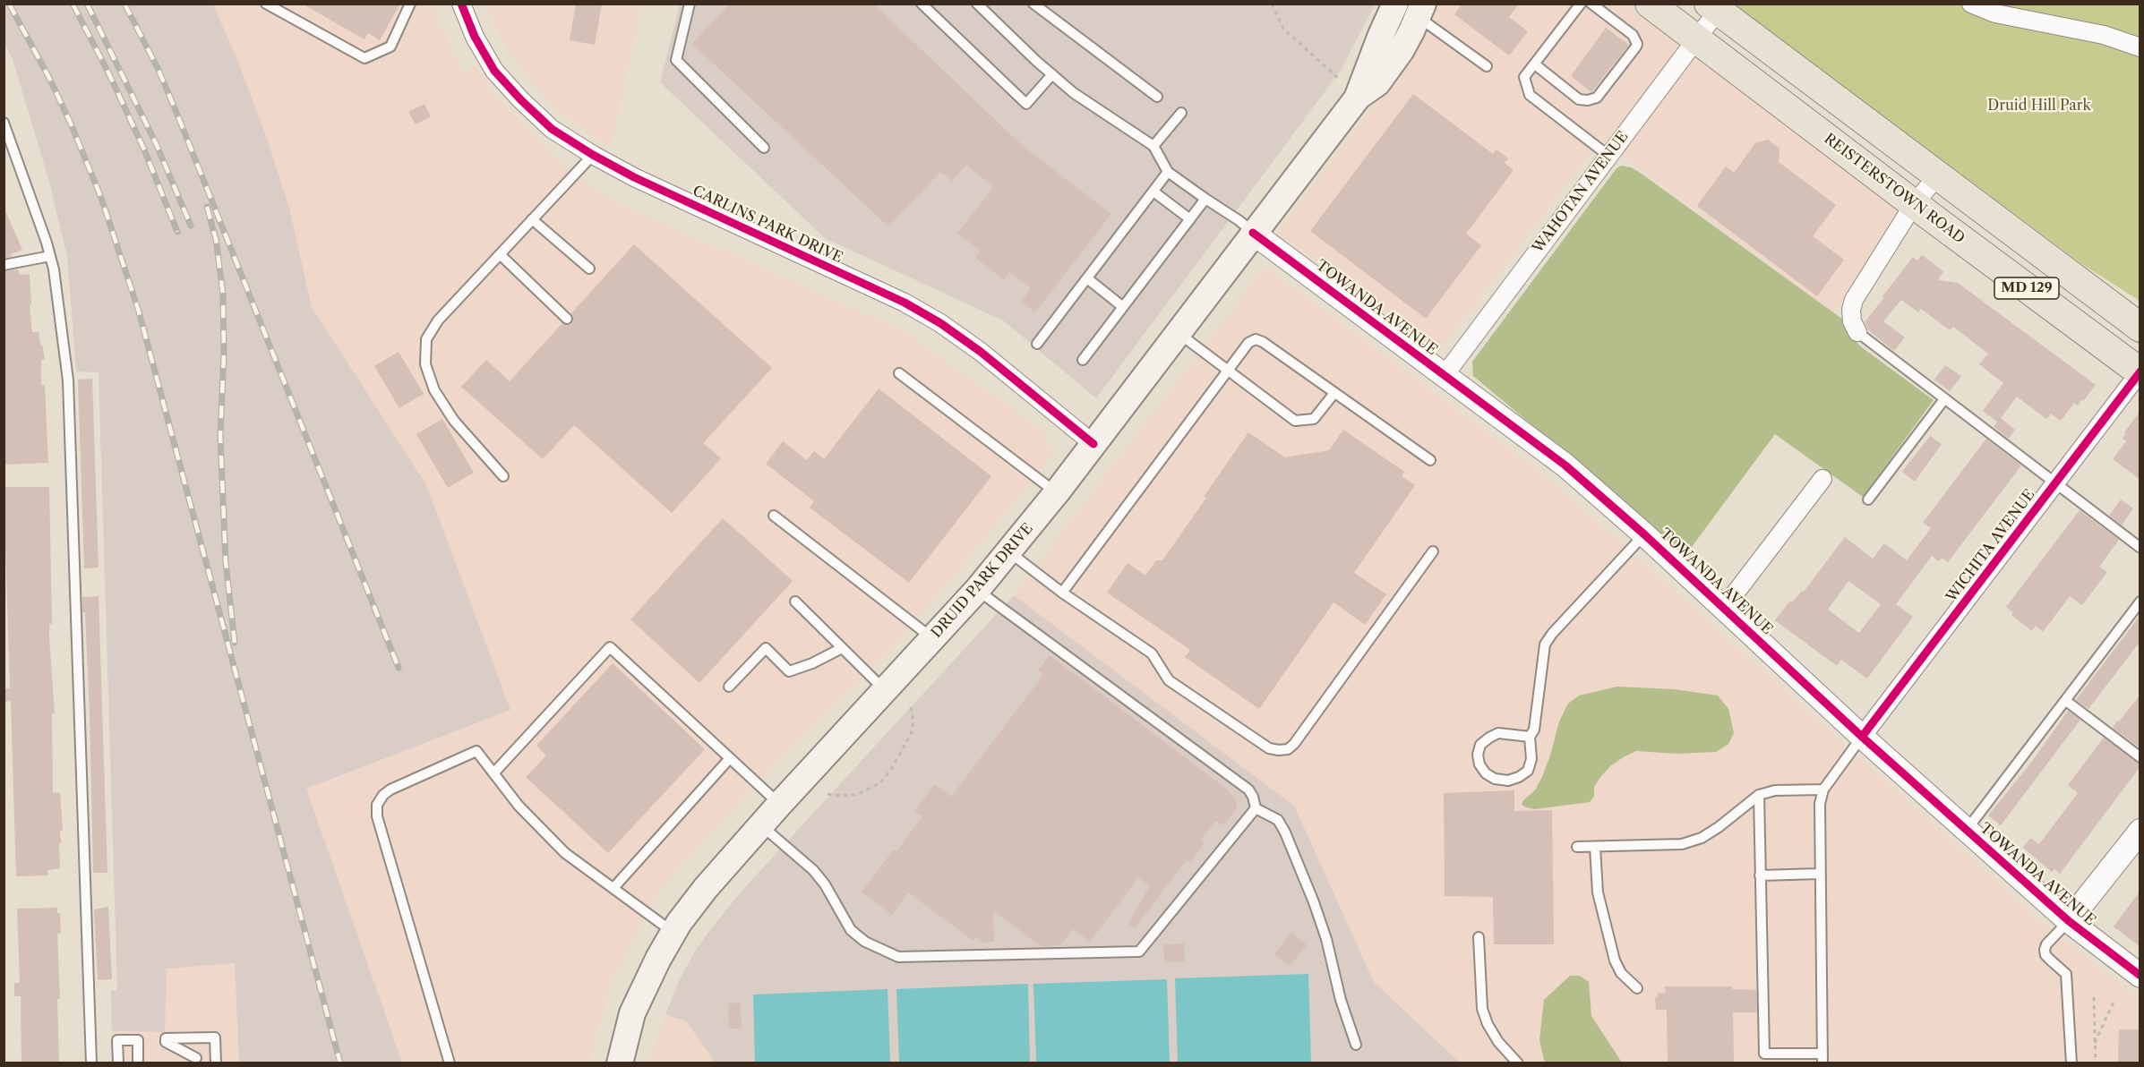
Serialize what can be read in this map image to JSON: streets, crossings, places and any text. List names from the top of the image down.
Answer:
{
  "streets": {
    "main road": ["REISTERSTOWN ROAD", "MD 129", "DRUID PARK DRIVE"],
    "street": [
      "WAHOTAN AVENUE",
      "CARLINS PARK DRIVE",
      "TOWANDA AVENUE",
      "WICHITA AVENUE"
    ]
  },
  "crossings": [
    ["REISTERSTOWN ROAD", "WAHOTAN AVENUE"],
    ["REISTERSTOWN ROAD", "WICHITA AVENUE"],
    ["WAHOTAN AVENUE", "MD 129"],
    ["WAHOTAN AVENUE", "TOWANDA AVENUE"],
    ["CARLINS PARK DRIVE", "DRUID PARK DRIVE"],
    ["TOWANDA AVENUE", "WICHITA AVENUE"],
    ["TOWANDA AVENUE", "DRUID PARK DRIVE"]
  ],
  "parks": ["Druid Hill Park"]
}
